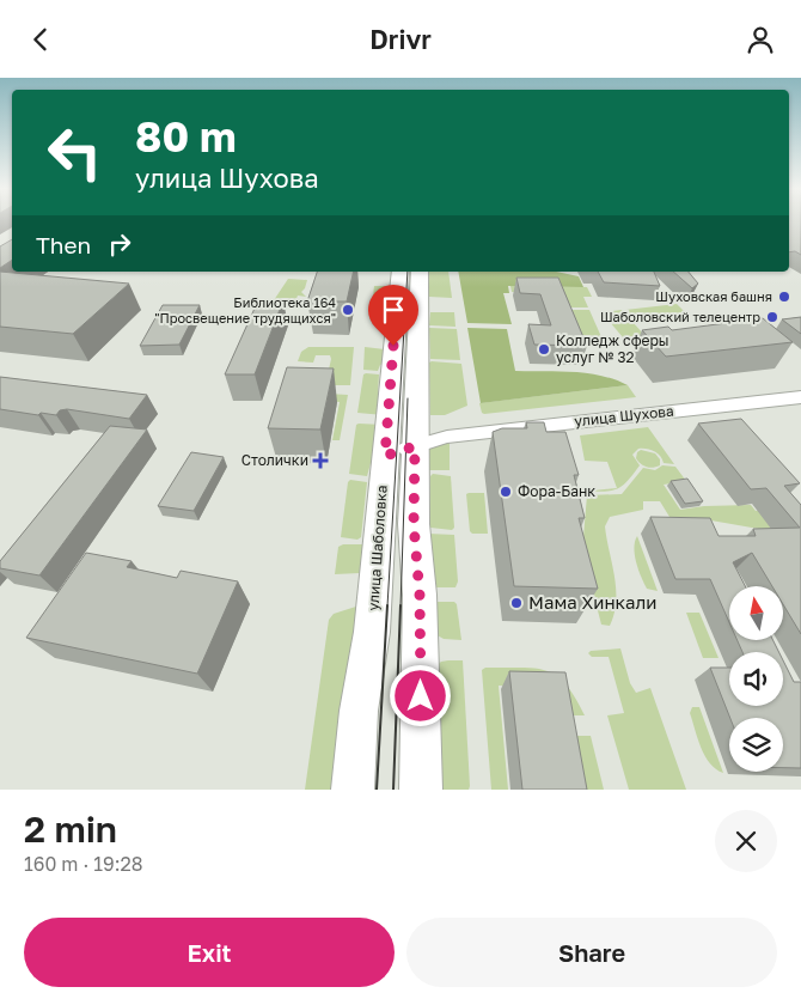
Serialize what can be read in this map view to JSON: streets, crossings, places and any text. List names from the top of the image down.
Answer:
{
  "streets": {
    "main road": ["улица Шаболовка"],
    "street": ["улица Шухова"]
  },
  "crossings": [
    ["улица Шухова", "улица Шаболовка"]
  ],
  "places": {
    "other": [
      "Шуховская башня",
      "Библиотека 164 \"Просвещение трудящихся\"",
      "Шаболовский телецентр",
      "Колледж сферы услуг № 32",
      "Фора-Банк",
      "Мама Хинкали"
    ],
    "health": ["Столички"]
  },
  "north": "top",
  "page": {
    "header": "Drivr",
    "turn": ["80 m", "улица Шухова"],
    "then": "Then",
    "heading": ["2 min", "160 m · 19:28"],
    "buttons": ["Exit", "Share"]
  }
}
